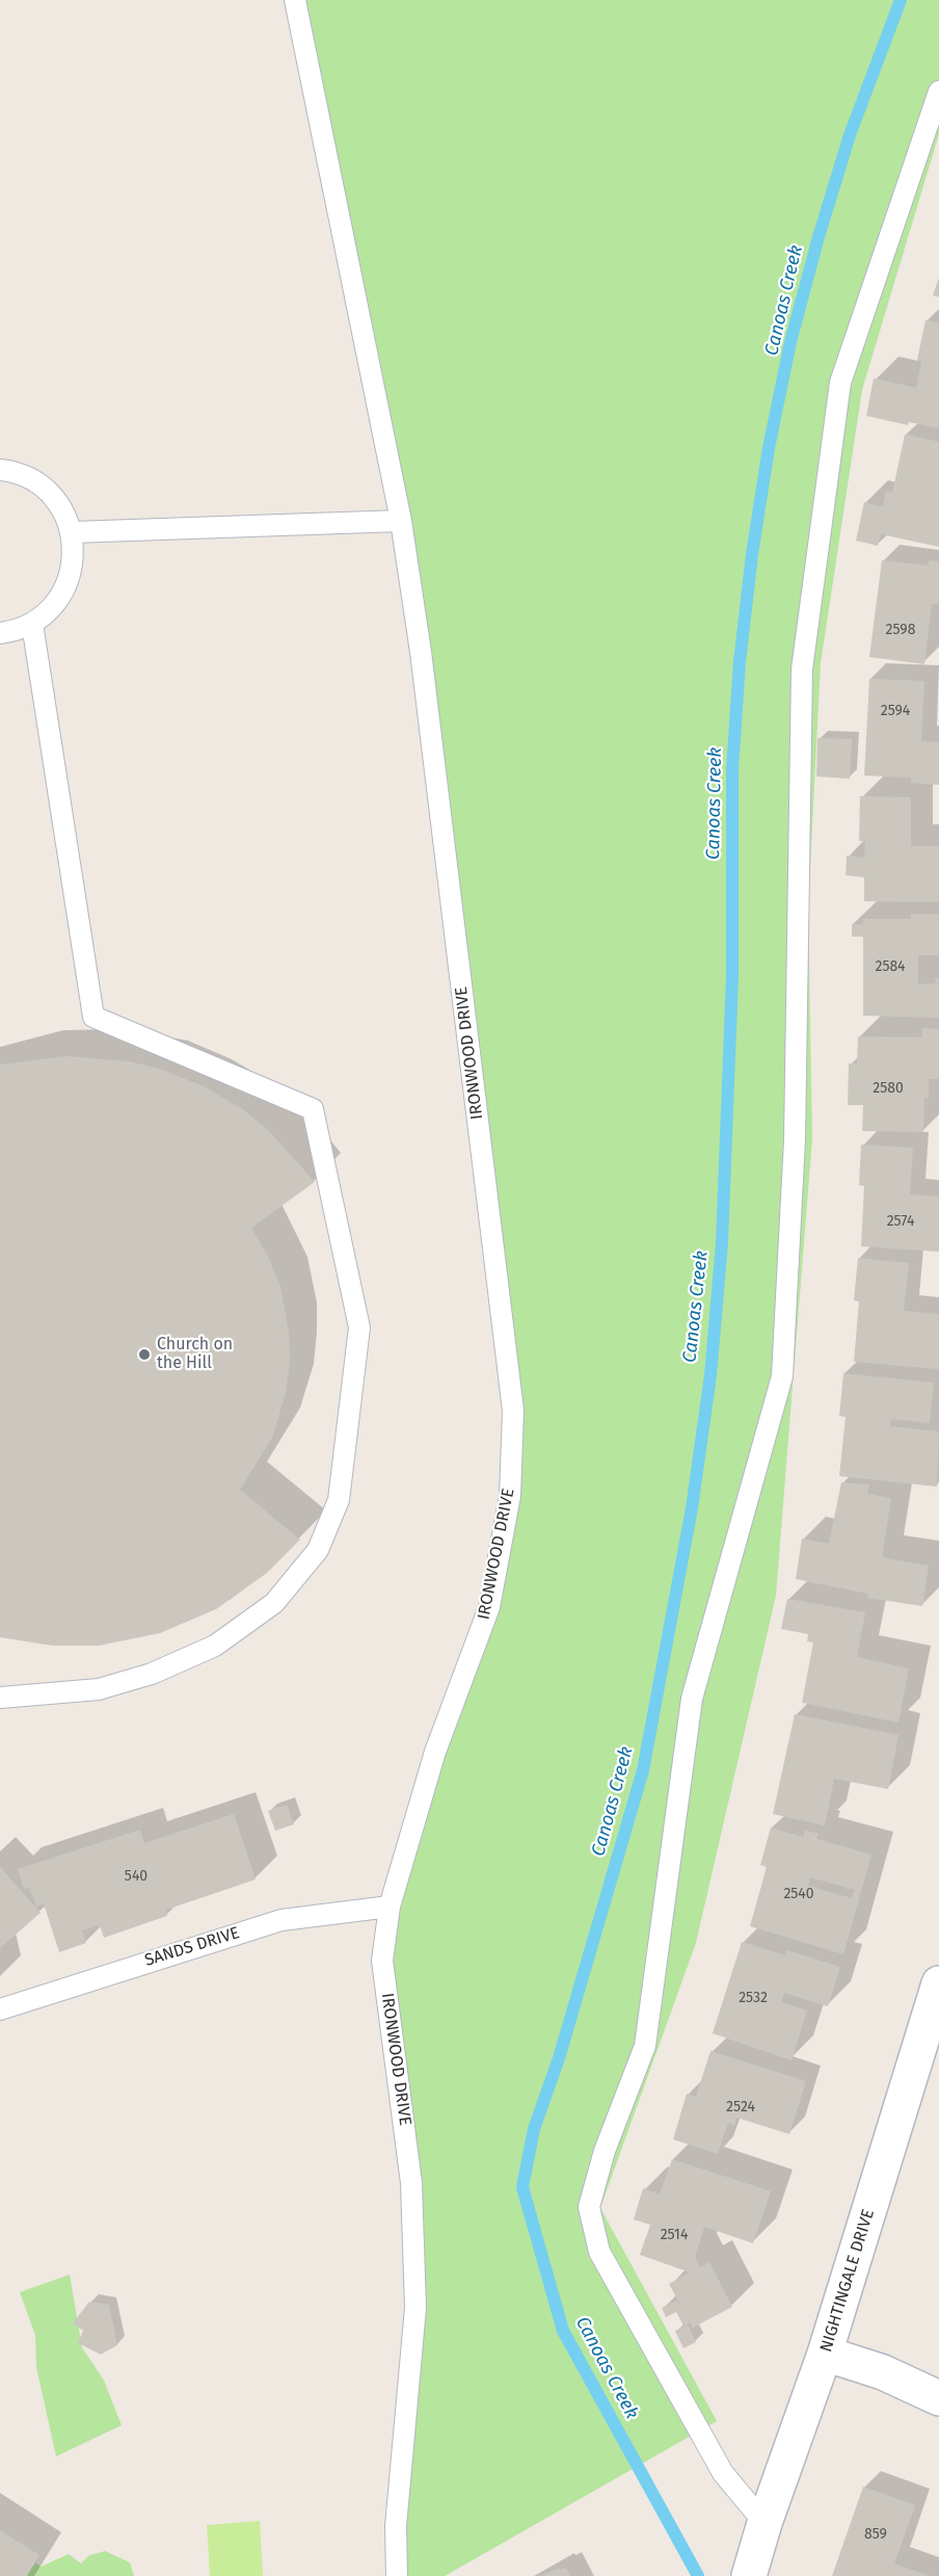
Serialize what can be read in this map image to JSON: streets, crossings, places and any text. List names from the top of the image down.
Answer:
{
  "streets": {
    "street": ["NIGHTINGALE DRIVE"],
    "lane": ["IRONWOOD DRIVE", "SANDS DRIVE"]
  },
  "crossings": [
    ["IRONWOOD DRIVE", "SANDS DRIVE"]
  ],
  "water": ["Canoas Creek"],
  "places": ["Church on the Hill"],
  "house_numbers": [
    "2598",
    "2594",
    "2584",
    "2580",
    "2574",
    "540",
    "2540",
    "2532",
    "2524",
    "2514",
    "859"
  ]
}
